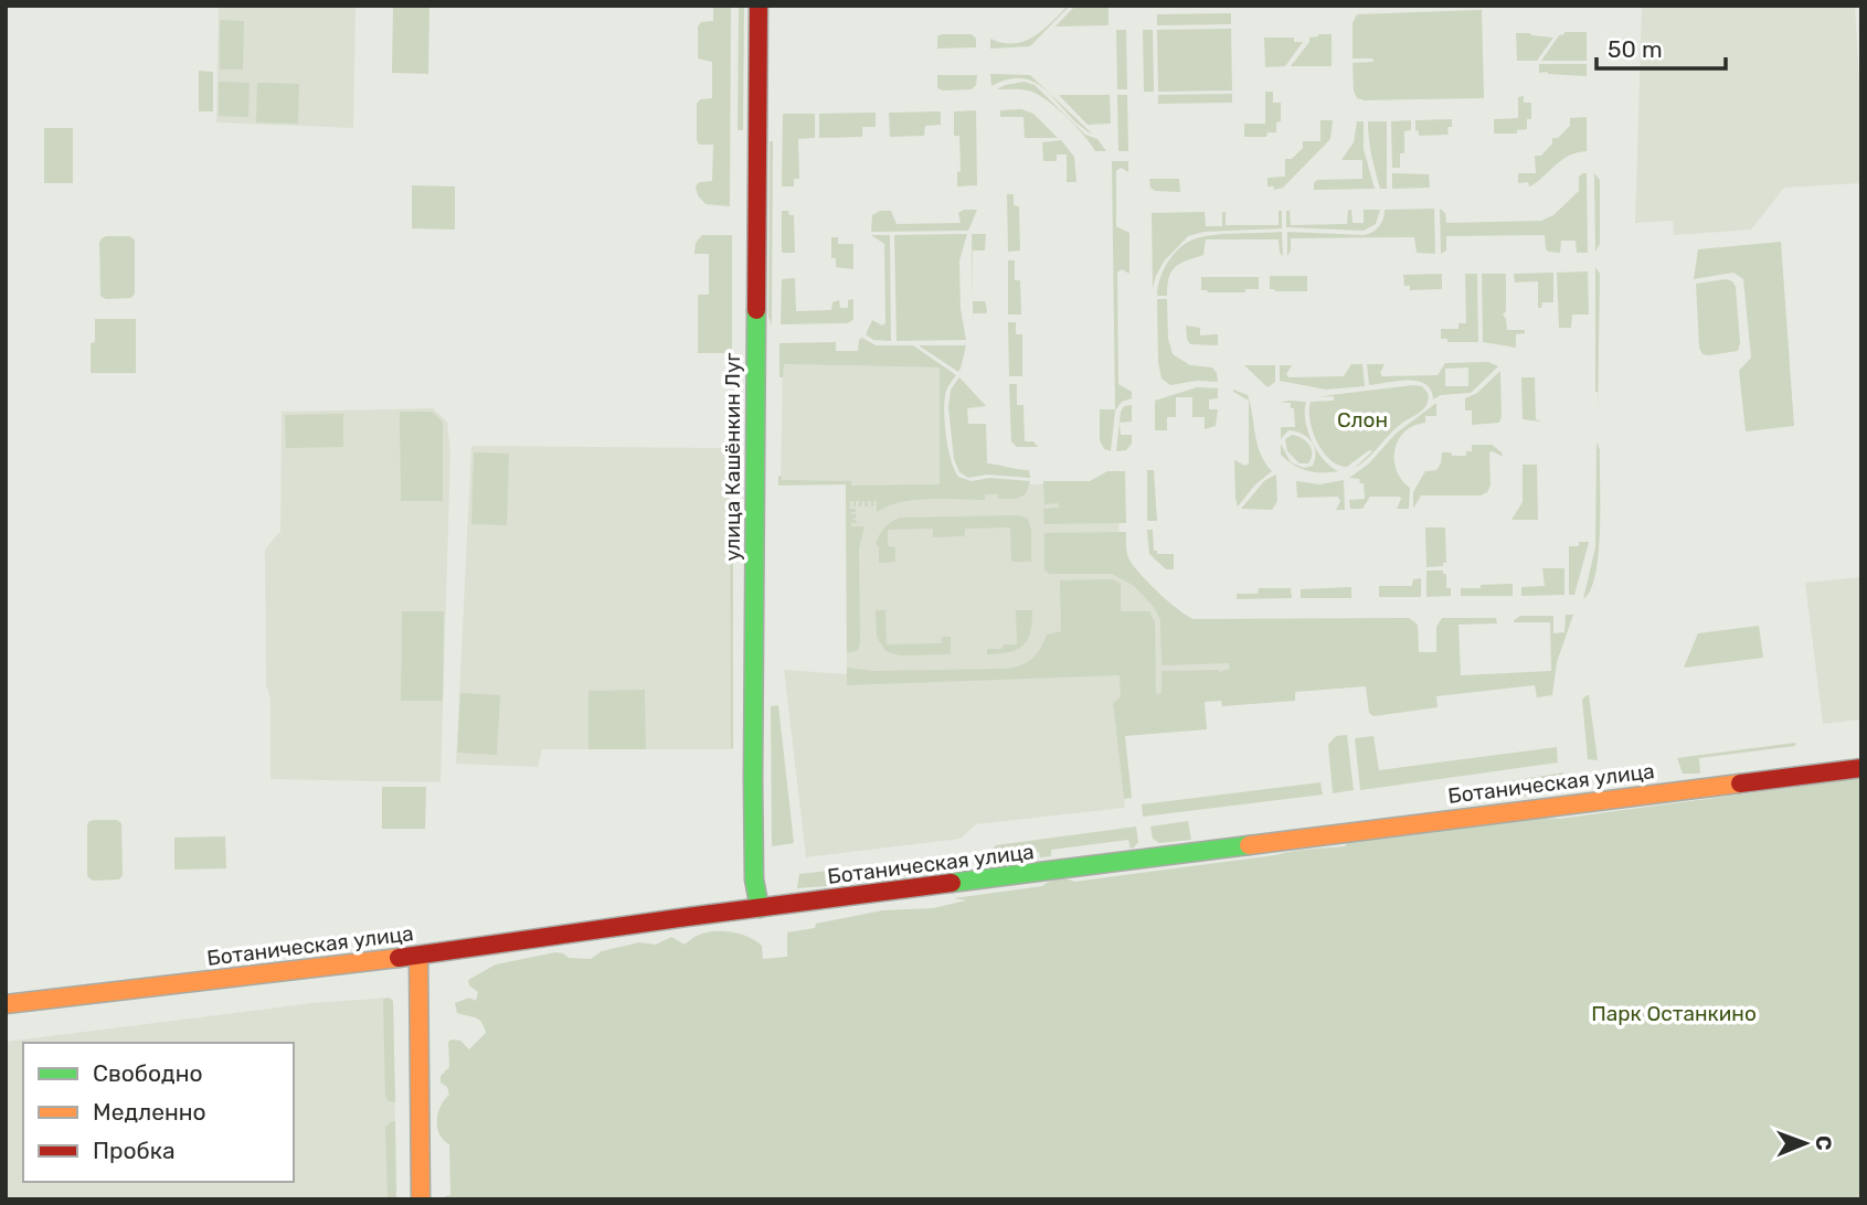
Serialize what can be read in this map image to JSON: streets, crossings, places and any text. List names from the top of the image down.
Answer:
{
  "streets": {
    "main road": ["улица Кашёнкин Луг", "Ботаническая улица"]
  },
  "crossings": [
    ["улица Кашёнкин Луг", "Ботаническая улица"]
  ],
  "parks": ["Слон", "Парк Останкино"],
  "legend": ["Свободно", "Медленно", "Пробка"],
  "scale_bar": "50 m",
  "north": "right"
}
